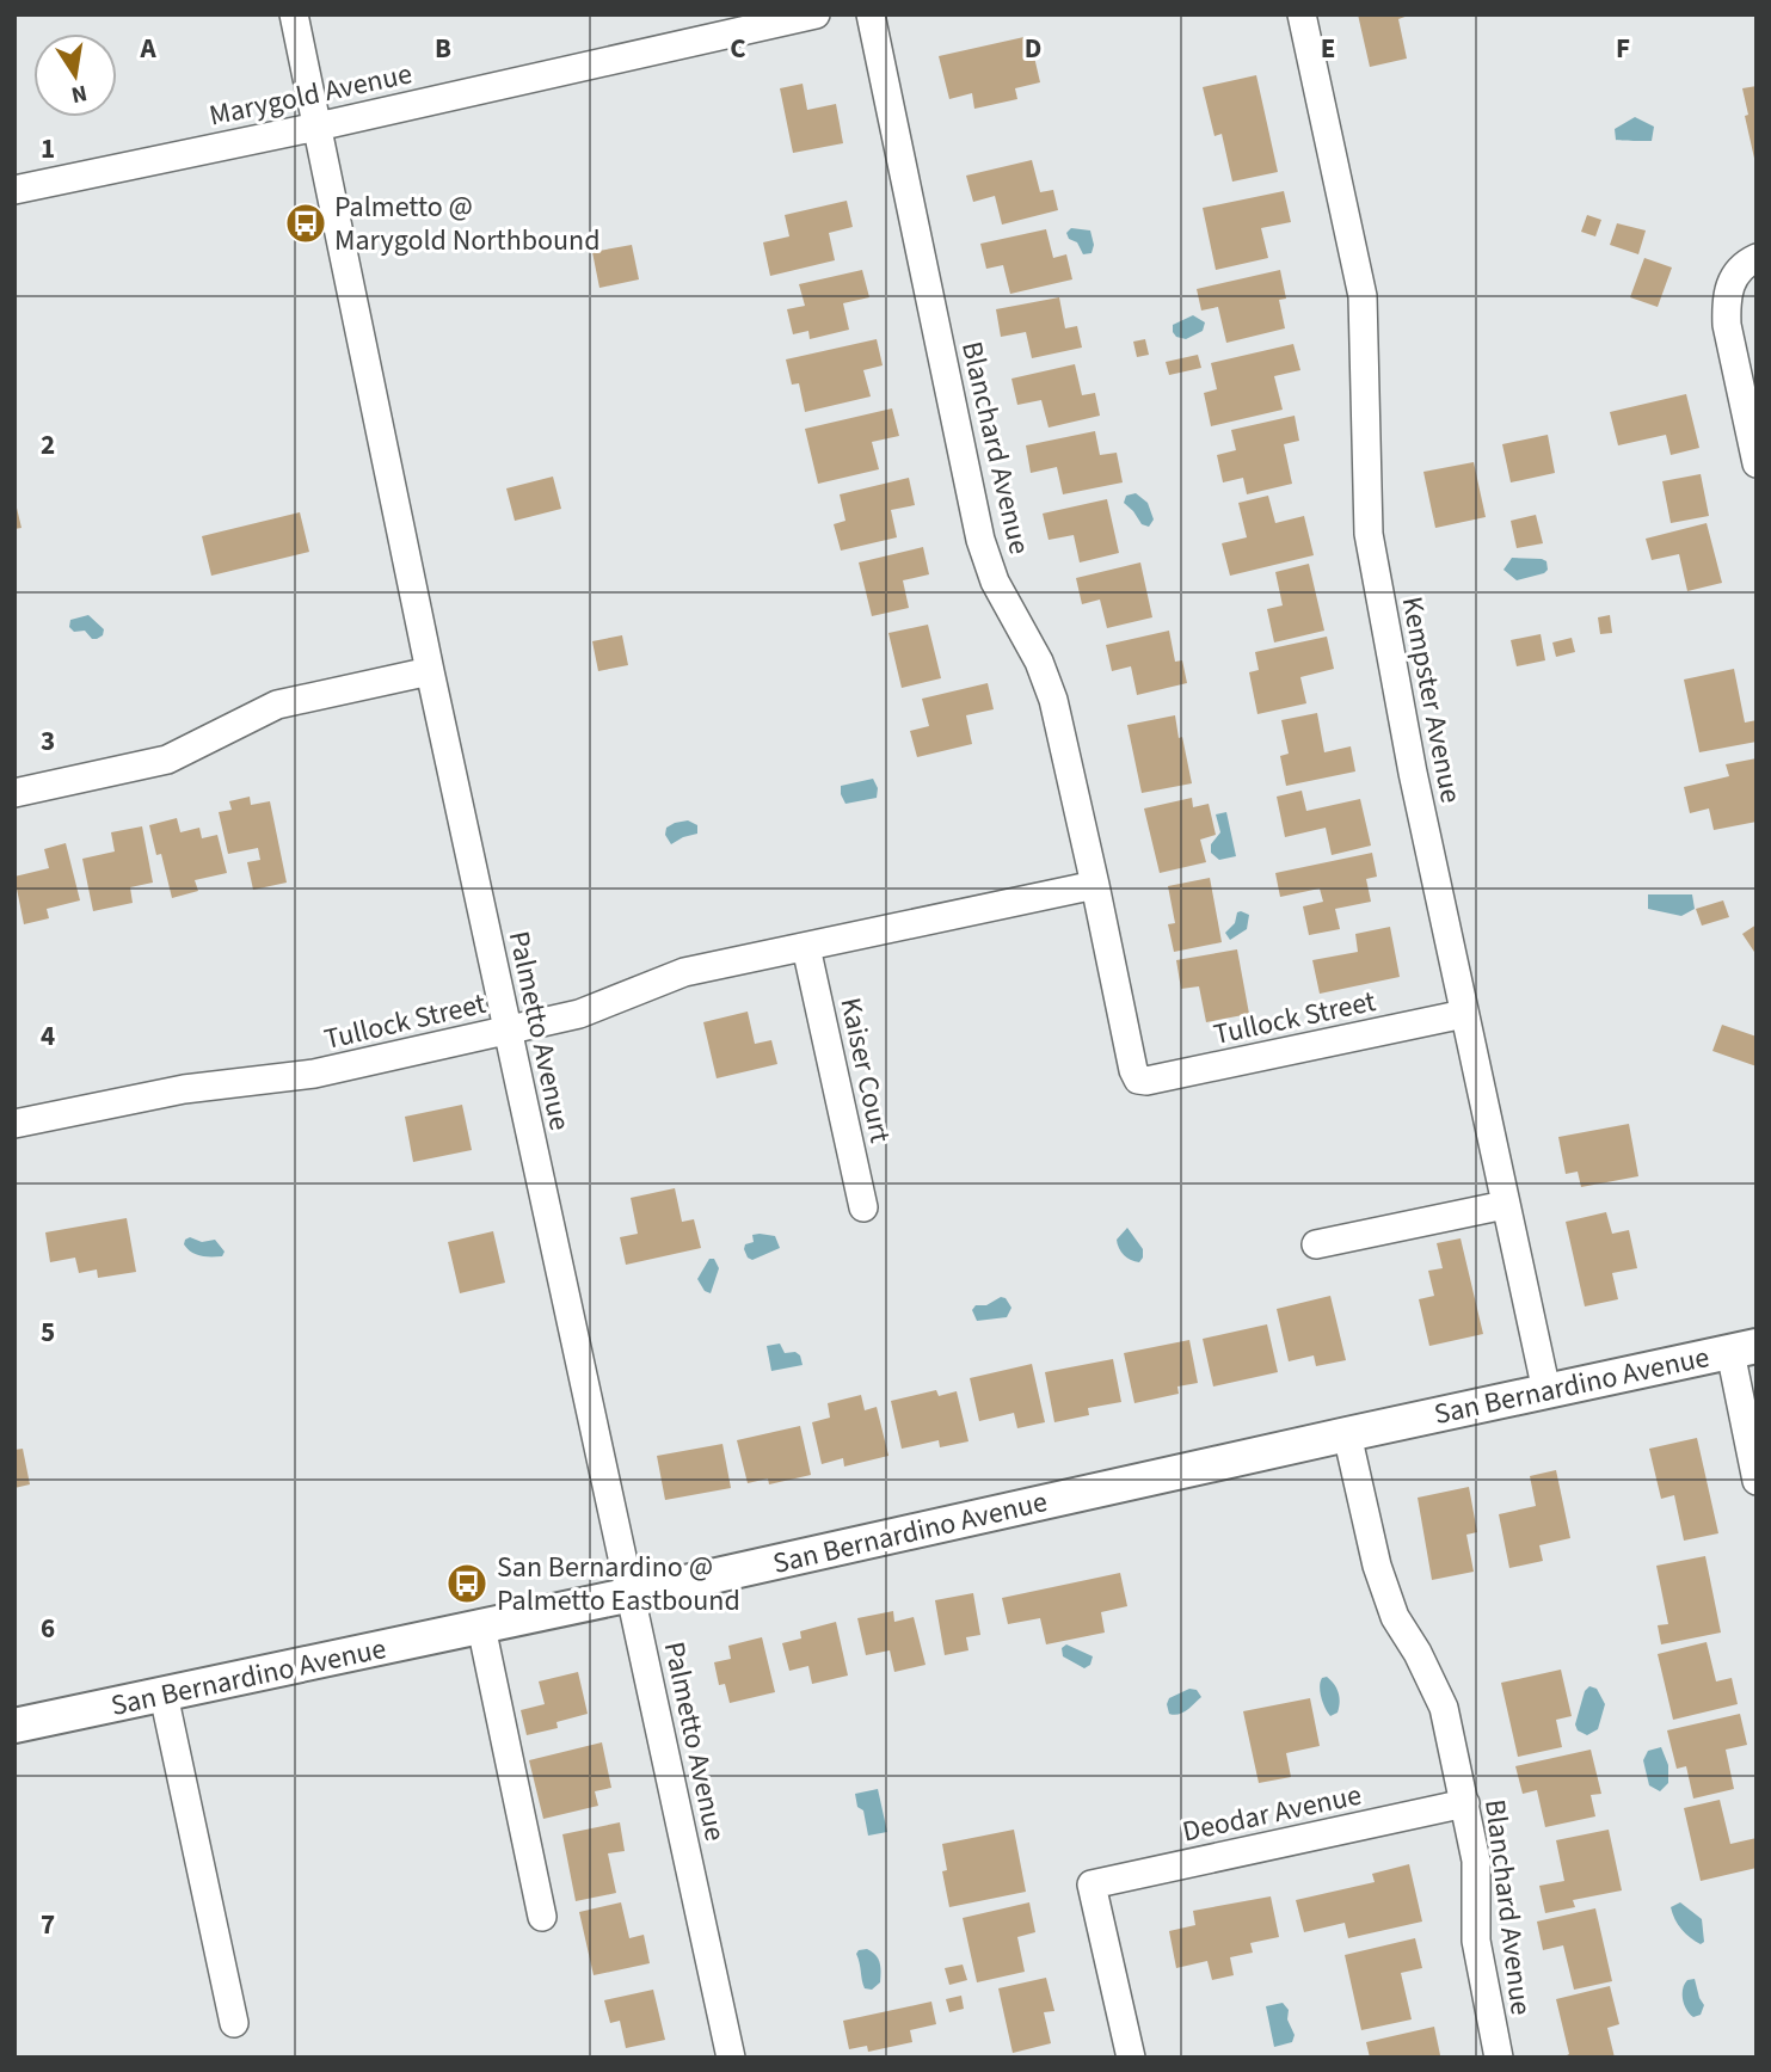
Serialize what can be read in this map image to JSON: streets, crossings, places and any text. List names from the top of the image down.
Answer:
{
  "streets": {
    "main road": ["San Bernardino Avenue"],
    "street": [
      "Marygold Avenue",
      "Blanchard Avenue",
      "Kempster Avenue",
      "Tullock Street",
      "Palmetto Avenue",
      "Kaiser Court",
      "Deodar Avenue"
    ]
  },
  "crossings": [
    ["Marygold Avenue", "Palmetto Avenue"],
    ["Blanchard Avenue", "Tullock Street"],
    ["Blanchard Avenue", "San Bernardino Avenue"],
    ["Blanchard Avenue", "Deodar Avenue"],
    ["Kempster Avenue", "Tullock Street"],
    ["Kempster Avenue", "San Bernardino Avenue"],
    ["Tullock Street", "Palmetto Avenue"],
    ["Tullock Street", "Kaiser Court"],
    ["Palmetto Avenue", "San Bernardino Avenue"]
  ],
  "places": {
    "bus stop": ["Palmetto @ Marygold Northbound", "San Bernardino @ Palmetto Eastbound"]
  },
  "north": "bottom",
  "grid": {
    "columns": [
      "A",
      "B",
      "C",
      "D",
      "E",
      "F"
    ],
    "rows": [
      "1",
      "2",
      "3",
      "4",
      "5",
      "6",
      "7"
    ]
  }
}
